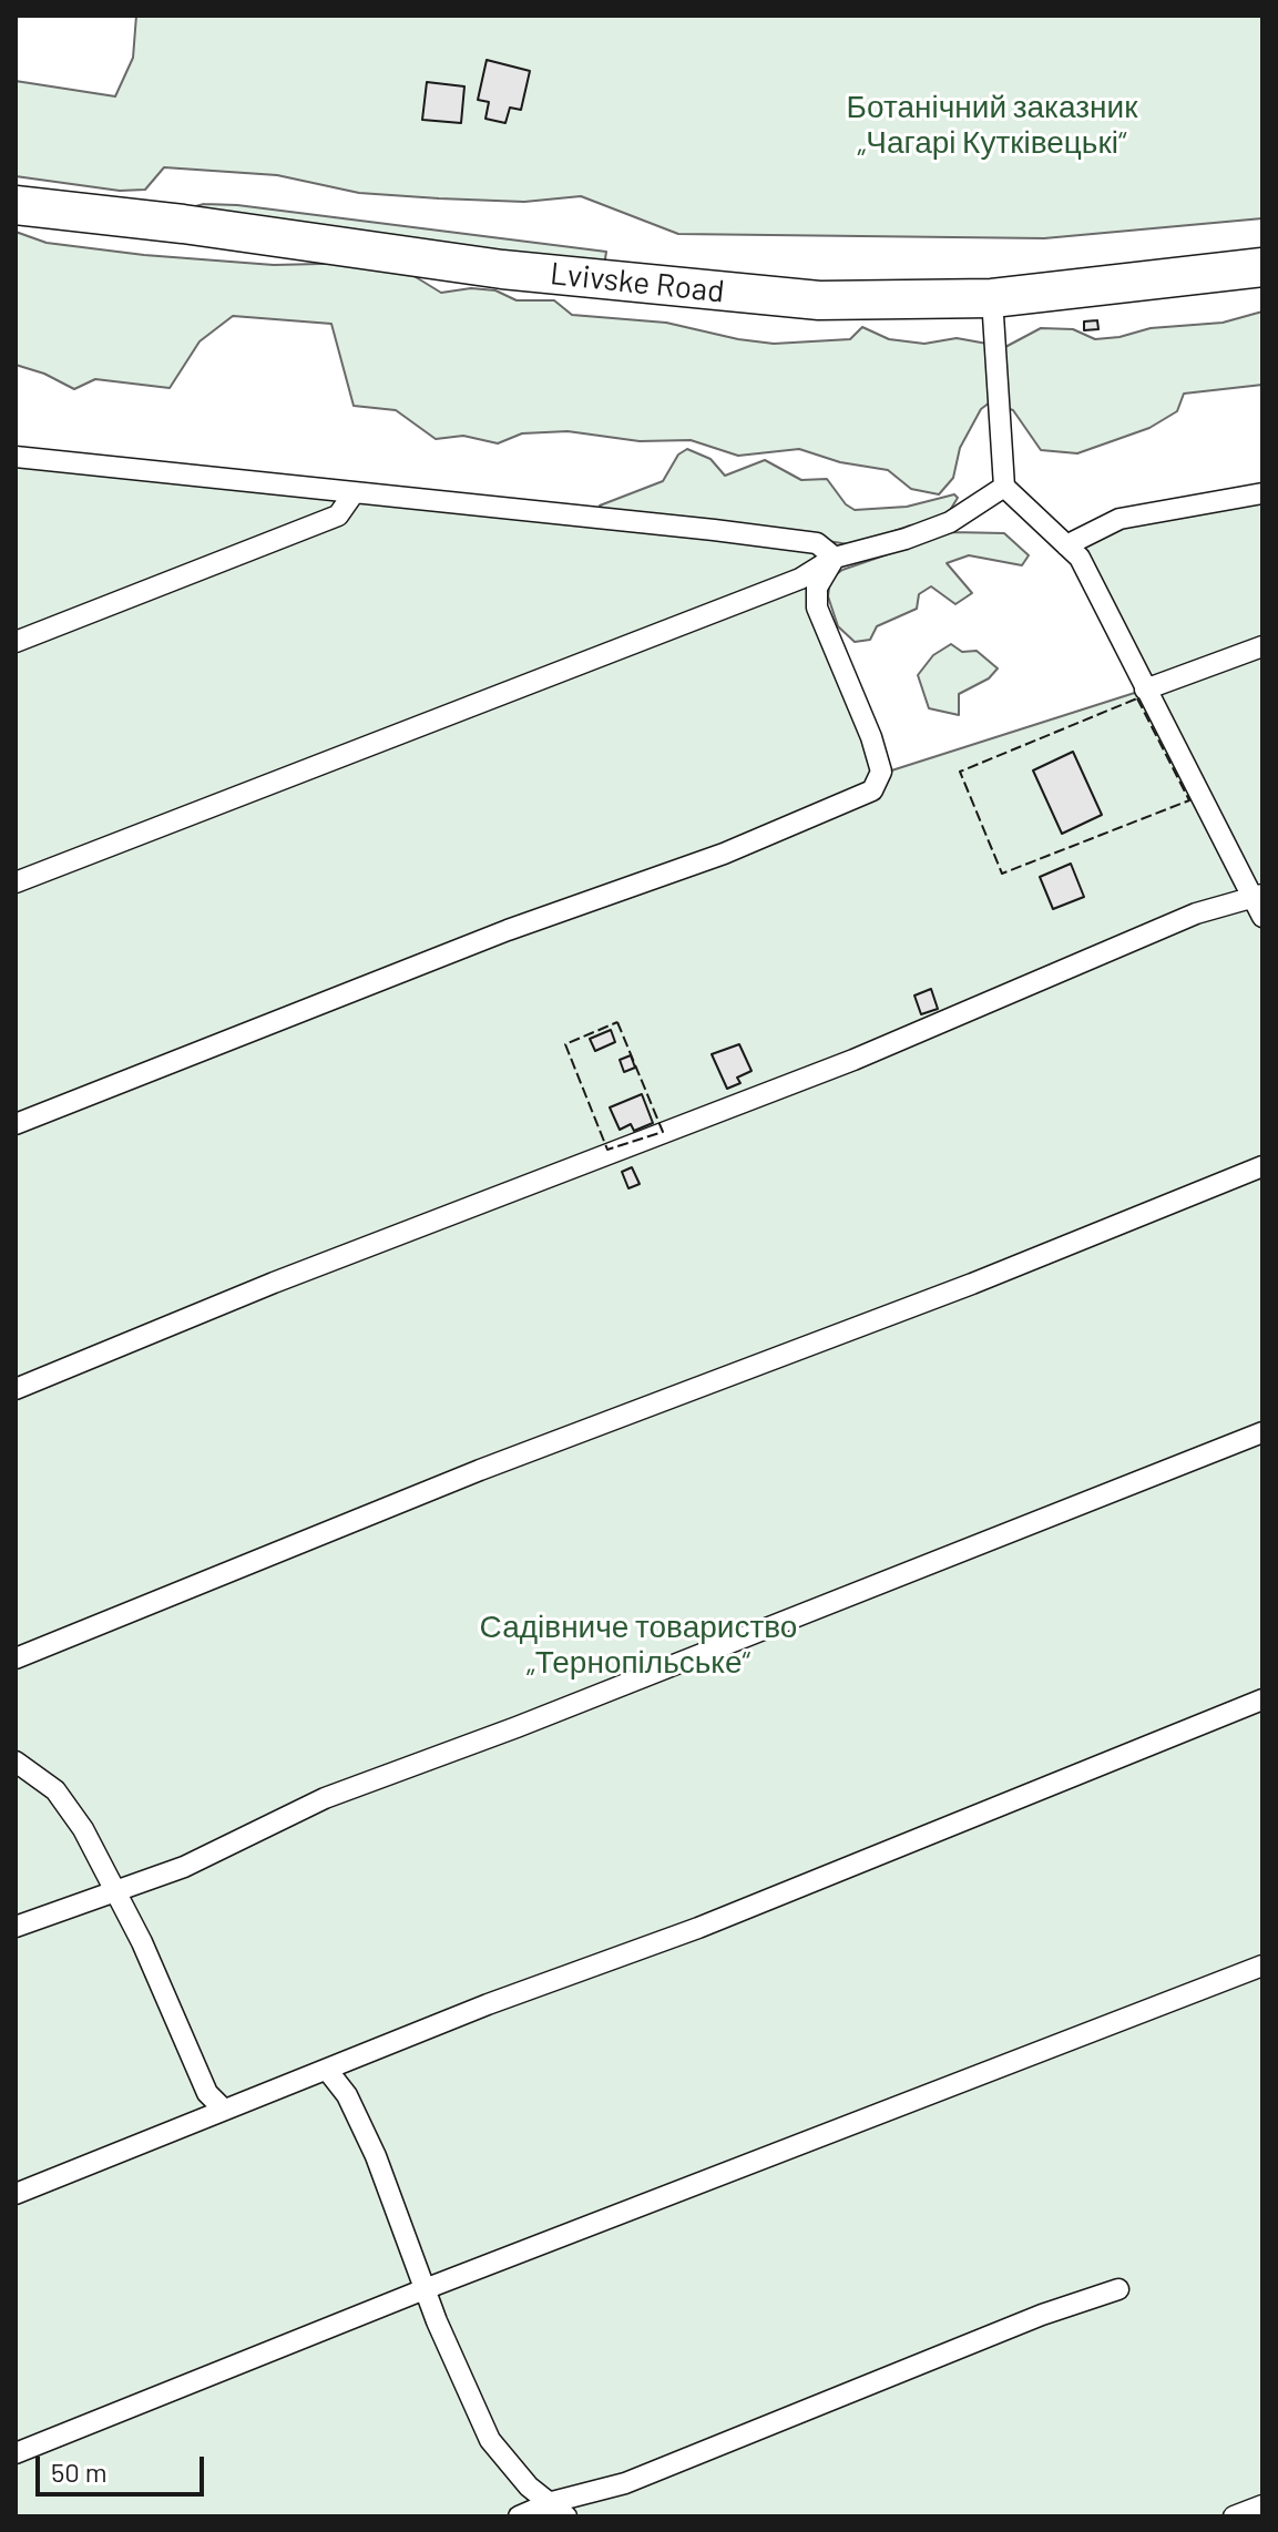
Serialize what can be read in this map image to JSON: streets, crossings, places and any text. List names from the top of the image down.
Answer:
{
  "streets": {
    "highway": ["Lvivske Road"]
  },
  "parks": ["Ботанічний заказник „Чагарі Кутківецькі“", "Садівниче товариство „Тернопільське“"],
  "scale_bar": "50 m"
}
